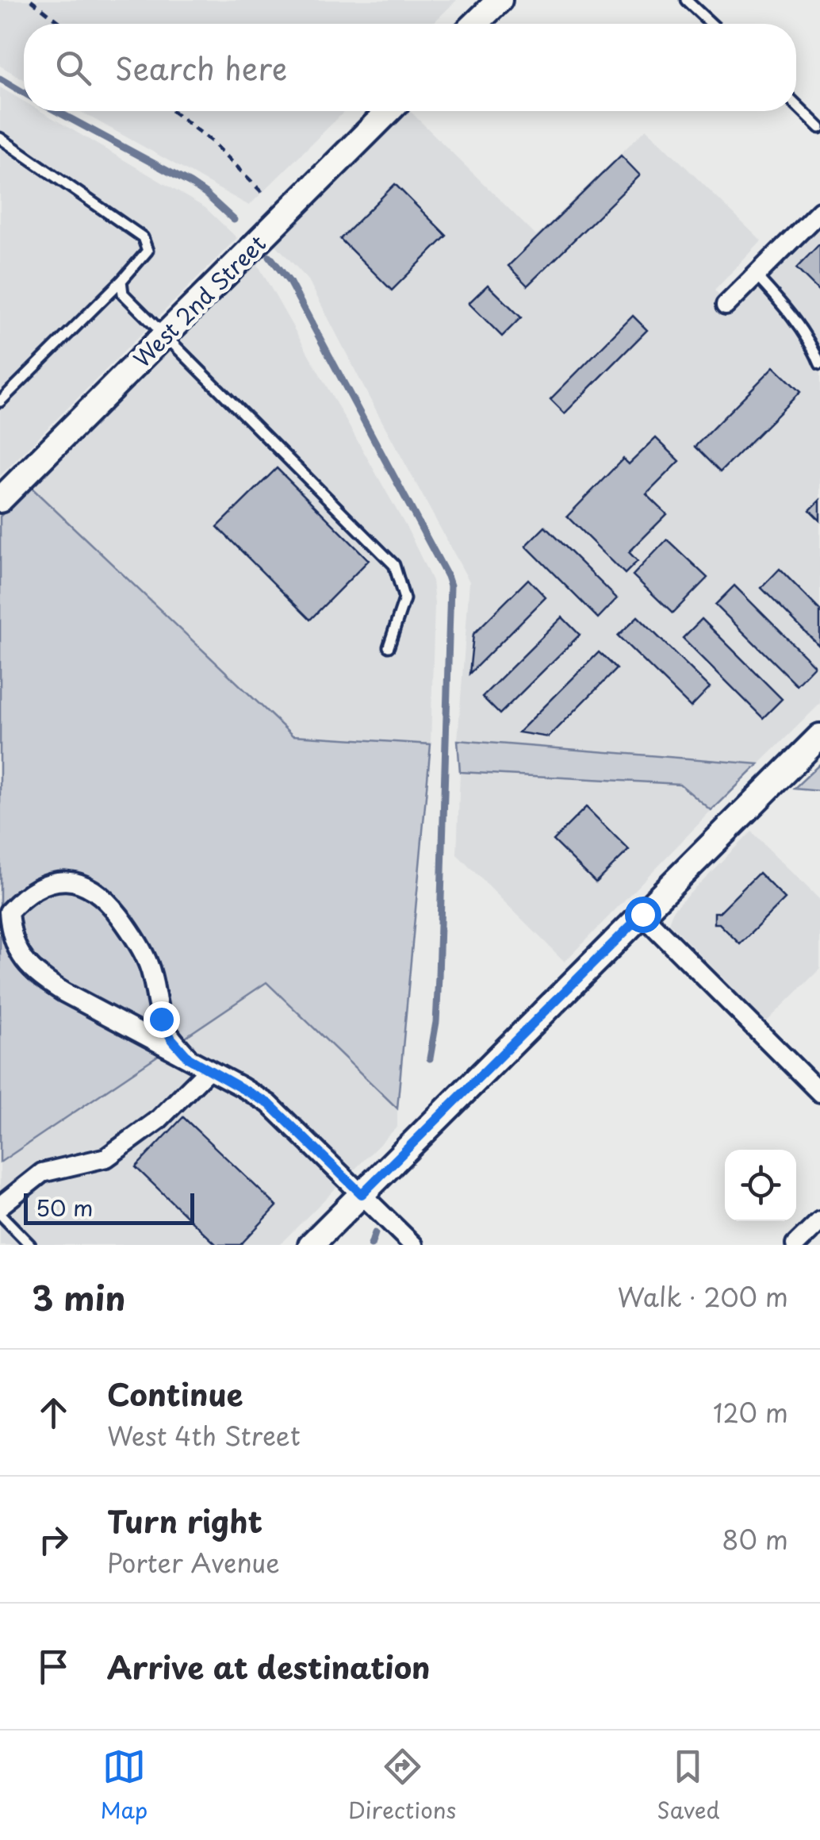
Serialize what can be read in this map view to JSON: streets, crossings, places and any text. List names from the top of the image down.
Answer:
{
  "streets": {
    "street": ["West 2nd Street"]
  },
  "scale_bar": "50 m",
  "page": {
    "search": "Search here",
    "scale": "50 m",
    "heading": ["3 min", "Walk · 200 m"],
    "list": [
      ["Continue", "West 4th Street", "120 m"],
      ["Turn right", "Porter Avenue", "80 m"],
      "Arrive at destination"
    ],
    "nav": ["Map", "Directions", "Saved"]
  }
}
